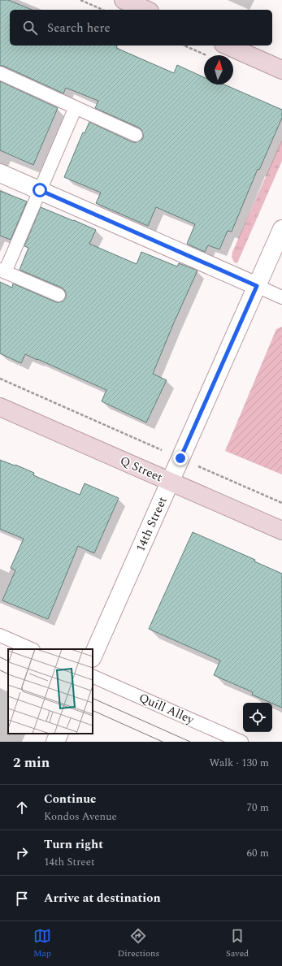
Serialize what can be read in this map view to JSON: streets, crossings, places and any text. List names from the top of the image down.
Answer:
{
  "streets": {
    "main road": ["Q Street"],
    "street": ["14th Street"],
    "lane": ["Quill Alley"]
  },
  "crossings": [
    ["Q Street", "14th Street"]
  ],
  "north": "top",
  "page": {
    "search": "Search here",
    "heading": ["2 min", "Walk · 130 m"],
    "list": [
      ["Continue", "Kondos Avenue", "70 m"],
      ["Turn right", "14th Street", "60 m"],
      "Arrive at destination"
    ],
    "nav": ["Map", "Directions", "Saved"]
  }
}
